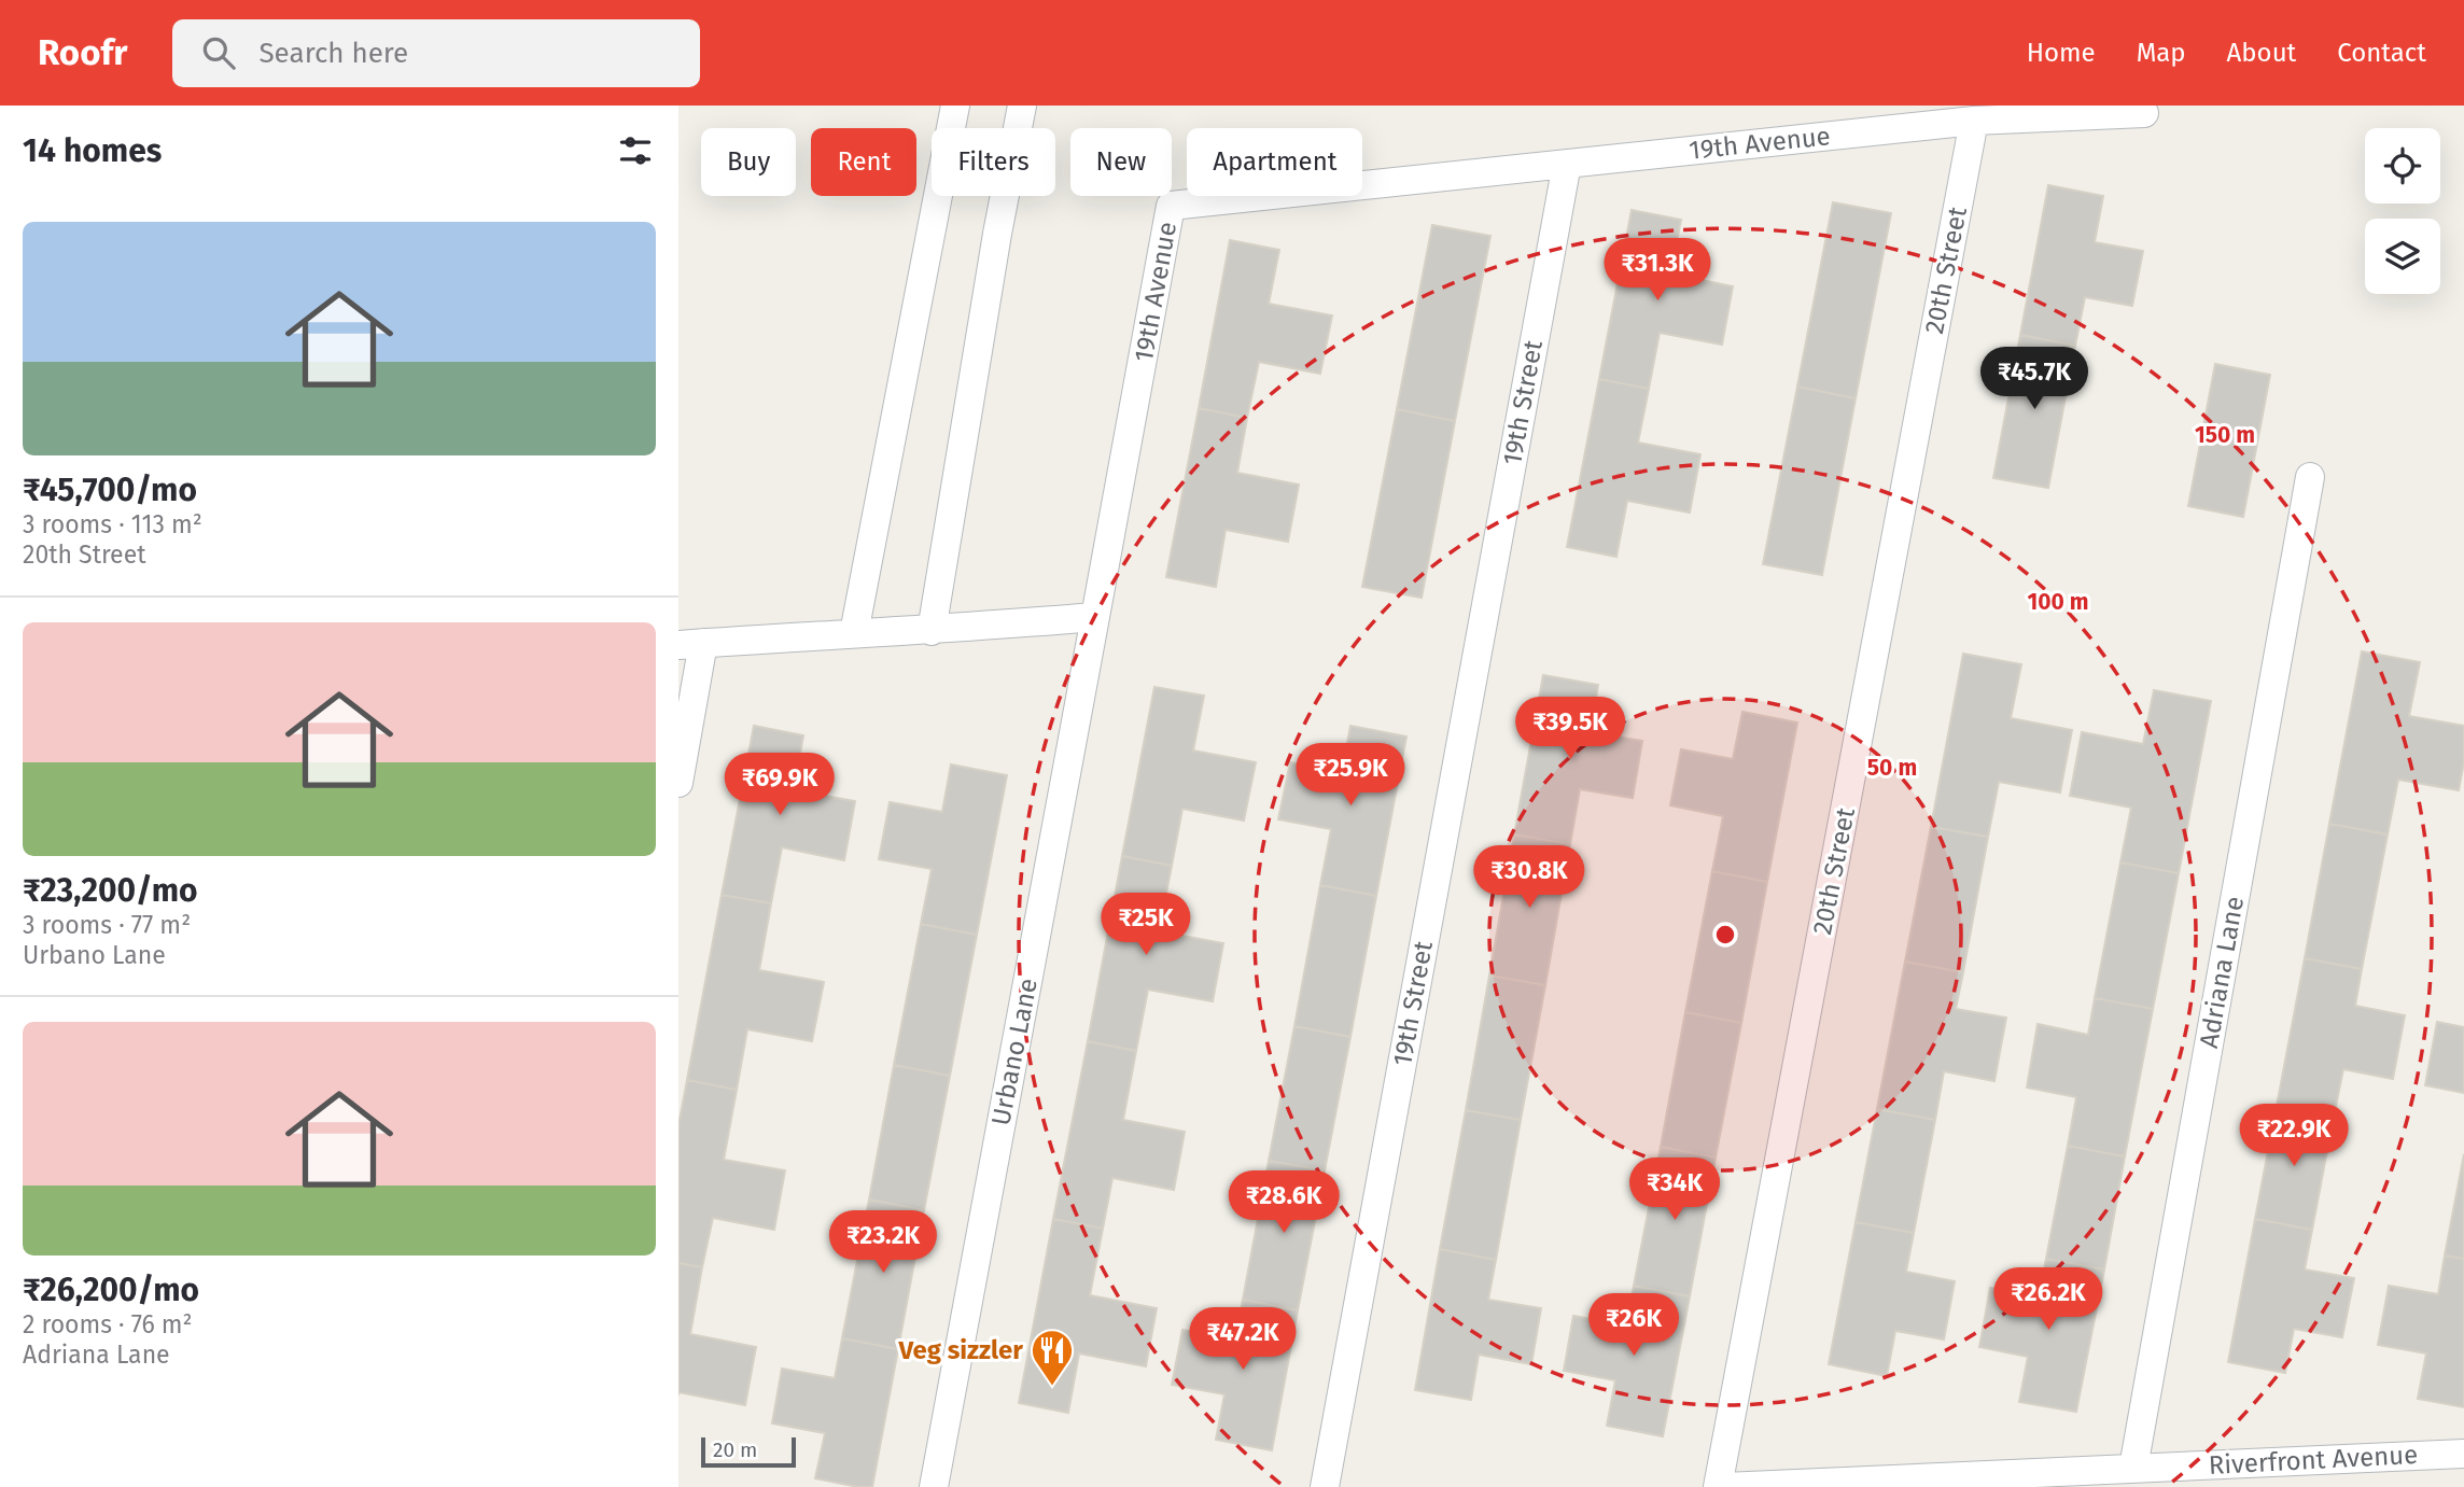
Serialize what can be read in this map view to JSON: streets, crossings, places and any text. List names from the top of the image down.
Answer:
{
  "streets": {
    "street": [
      "19th Avenue",
      "20th Street",
      "19th Street",
      "Adriana Lane",
      "Urbano Lane",
      "Riverfront Avenue"
    ]
  },
  "crossings": [
    ["19th Avenue", "20th Street"],
    ["19th Avenue", "19th Street"],
    ["19th Avenue", "Urbano Lane"],
    ["Adriana Lane", "Riverfront Avenue"]
  ],
  "places": {
    "restaurant": ["Veg sizzler"]
  },
  "scale_bar": "20 m",
  "page": {
    "header": "Roofr",
    "search": "Search here",
    "nav": [
      "Home",
      "Map",
      "About",
      "Contact"
    ],
    "heading": "14 homes",
    "chip": [
      "Buy",
      "Rent",
      "Filters",
      "New",
      "Apartment"
    ],
    "list": [
      {
        "name": "₹45,700/mo",
        "note": "3 rooms · 113 m² · 20th Street"
      },
      {
        "name": "₹23,200/mo",
        "note": "3 rooms · 77 m² · Urbano Lane"
      },
      {
        "name": "₹26,200/mo",
        "note": "2 rooms · 76 m² · Adriana Lane"
      }
    ],
    "price": [
      "₹31.3K",
      "₹45.7K",
      "₹39.5K",
      "₹25.9K",
      "₹69.9K",
      "₹30.8K",
      "₹25K",
      "₹22.9K",
      "₹34K",
      "₹28.6K",
      "₹23.2K",
      "₹26.2K",
      "₹26K",
      "₹47.2K"
    ],
    "scale": "20 m"
  },
  "rings": ["150 m", "100 m", "50 m"]
}
